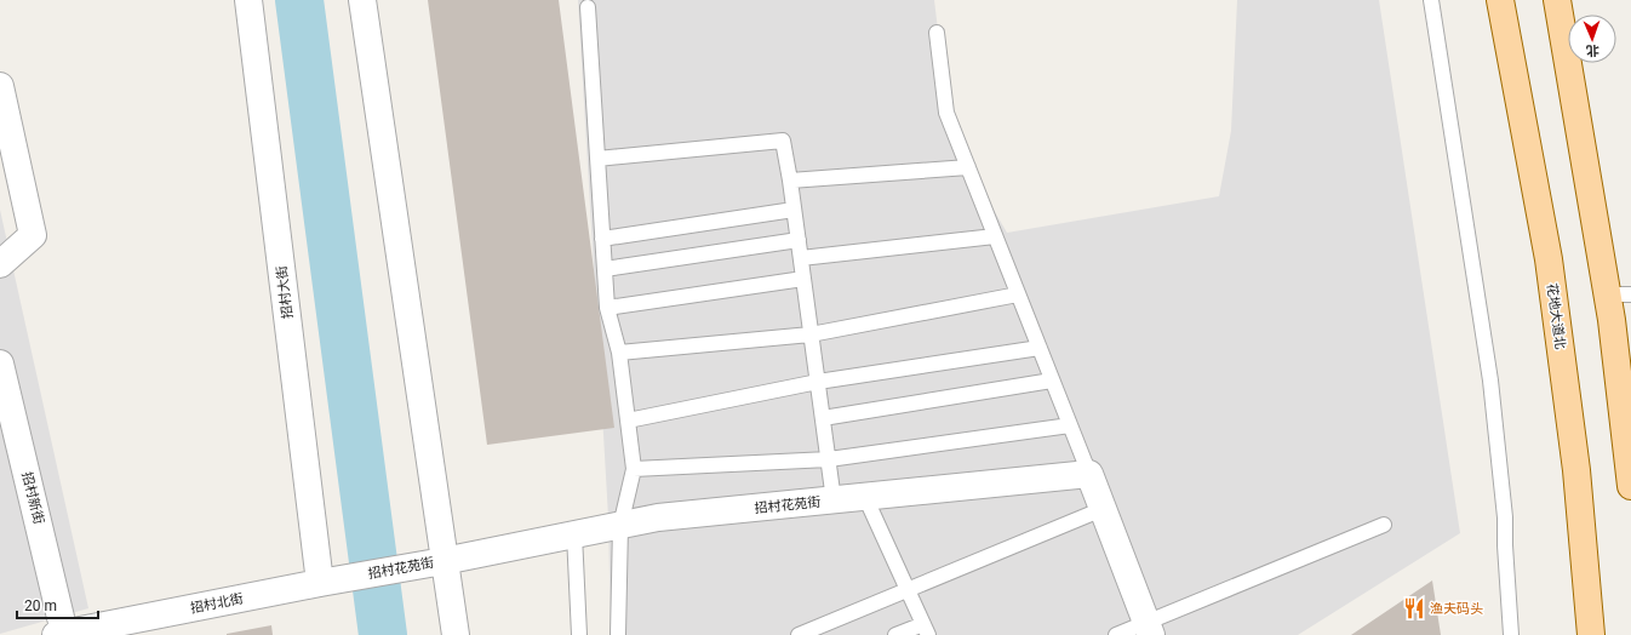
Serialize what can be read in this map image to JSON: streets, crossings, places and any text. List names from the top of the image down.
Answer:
{
  "streets": {
    "main road": ["花地大道北"],
    "street": [
      "招村大街",
      "招村新街",
      "招村花苑街",
      "招村北街"
    ]
  },
  "crossings": [
    ["招村大街", "招村花苑街"],
    ["招村大街", "招村北街"],
    ["招村新街", "招村北街"],
    ["招村花苑街", "招村北街"]
  ],
  "places": {
    "restaurant": ["渔夫码头"]
  },
  "scale_bar": "20 m",
  "north": "bottom"
}
